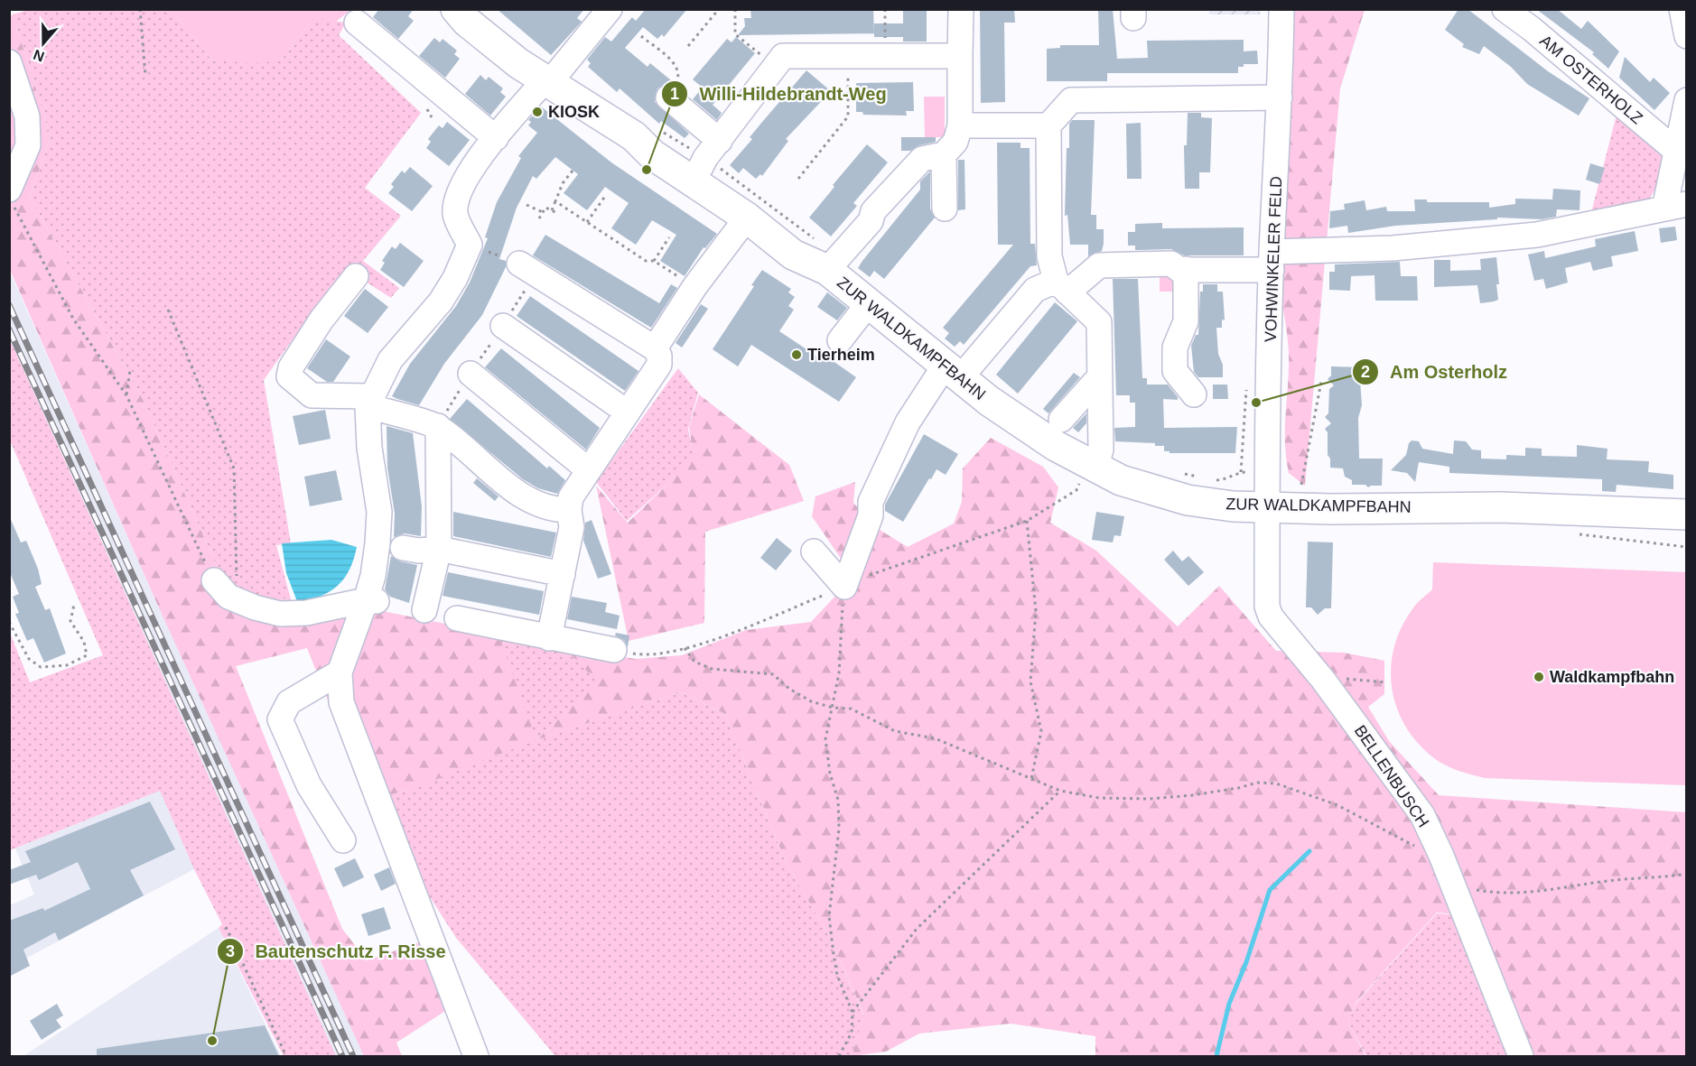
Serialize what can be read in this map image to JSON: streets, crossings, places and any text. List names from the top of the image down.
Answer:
{
  "streets": {
    "main road": ["ZUR WALDKAMPFBAHN"],
    "street": ["AM OSTERHOLZ", "VOHWINKELER FELD", "BELLENBUSCH"]
  },
  "crossings": [
    ["VOHWINKELER FELD", "ZUR WALDKAMPFBAHN"],
    ["VOHWINKELER FELD", "BELLENBUSCH"],
    ["ZUR WALDKAMPFBAHN", "BELLENBUSCH"]
  ],
  "places": [
    "KIOSK",
    "Willi-Hildebrandt-Weg",
    "Tierheim",
    "Am Osterholz",
    "Waldkampfbahn",
    "Bautenschutz F. Risse"
  ],
  "north": "bottom"
}
